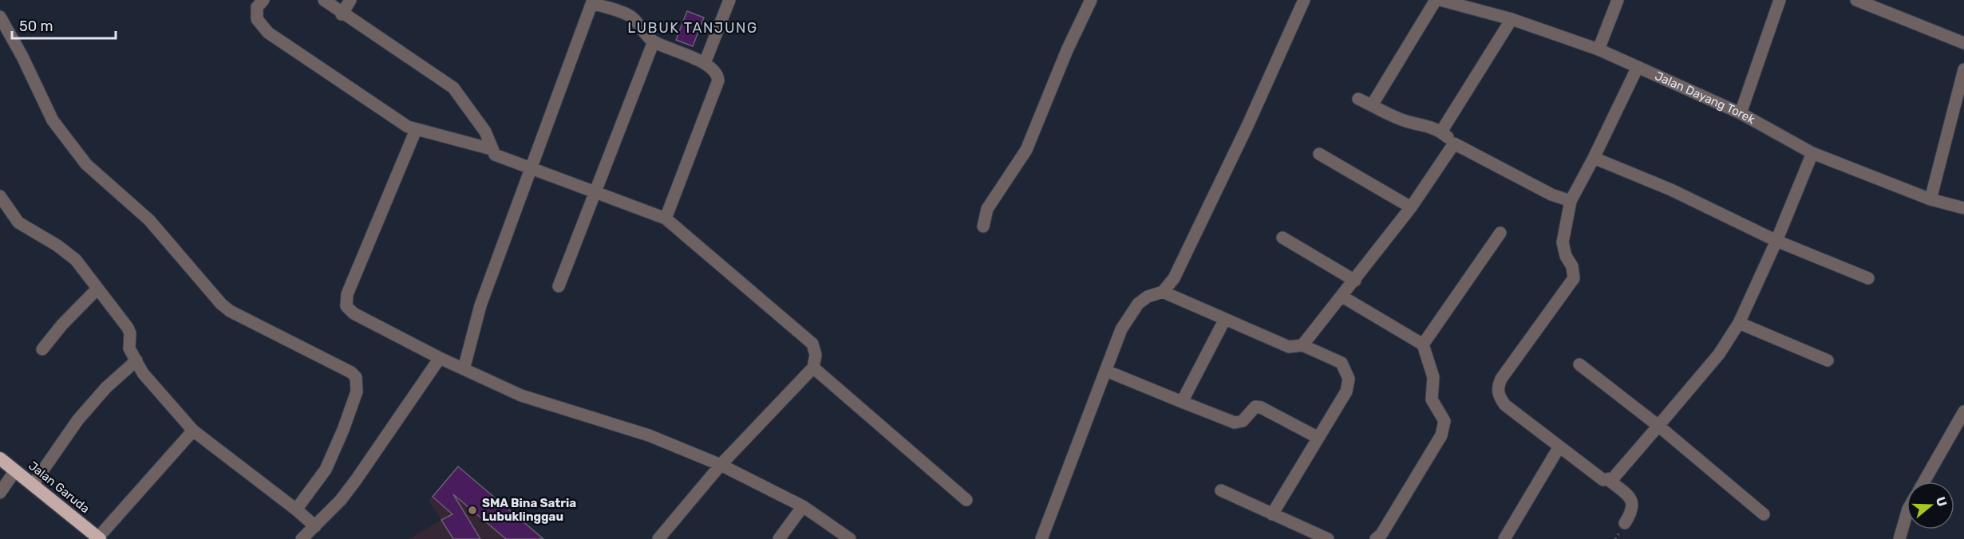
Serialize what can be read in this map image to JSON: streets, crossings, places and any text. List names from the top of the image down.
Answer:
{
  "streets": {
    "highway": ["Jalan Garuda"],
    "street": ["Jalan Dayang Torek"]
  },
  "districts": ["LUBUK TANJUNG"],
  "places": ["SMA Bina Satria Lubuklinggau"],
  "scale_bar": "50 m",
  "north": "right"
}
